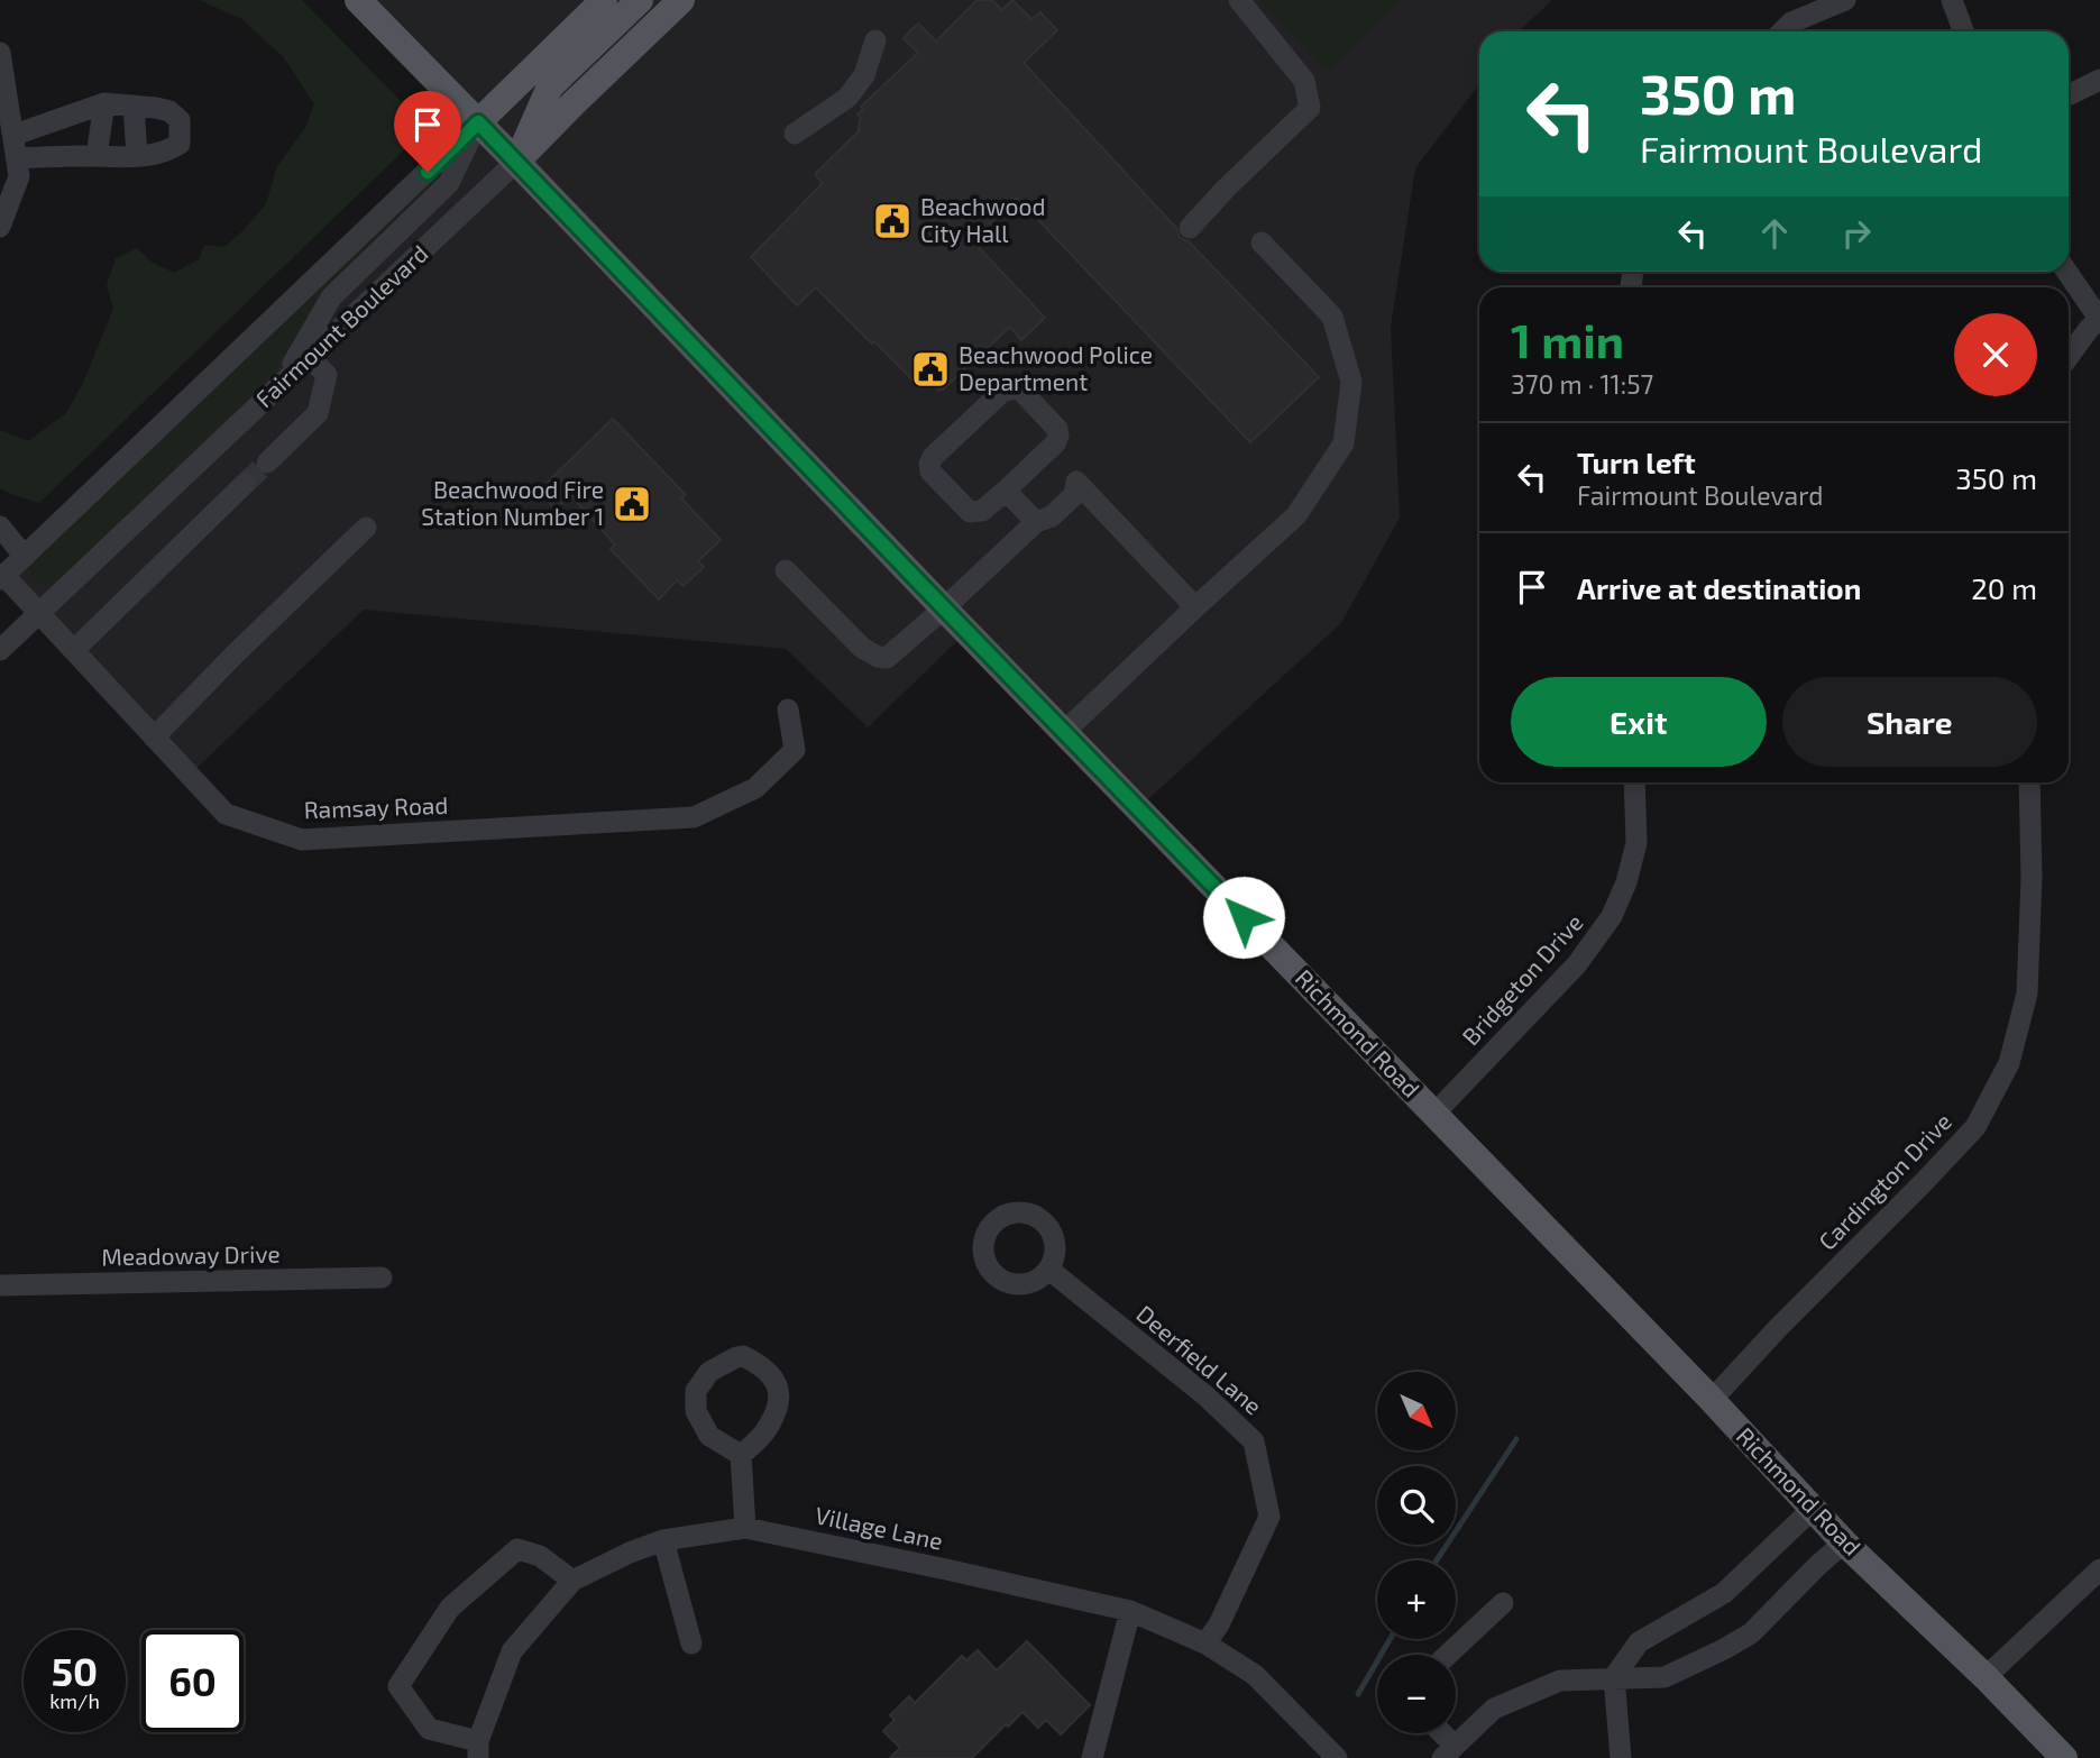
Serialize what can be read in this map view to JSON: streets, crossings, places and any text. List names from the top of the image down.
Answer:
{
  "streets": {
    "main road": ["Fairmount Boulevard", "Richmond Road"],
    "street": [
      "Ramsay Road",
      "Bridgeton Drive",
      "Cardington Drive",
      "Meadoway Drive",
      "Deerfield Lane",
      "Village Lane"
    ]
  },
  "crossings": [
    ["Fairmount Boulevard", "Ramsay Road"],
    ["Fairmount Boulevard", "Richmond Road"],
    ["Bridgeton Drive", "Richmond Road"],
    ["Richmond Road", "Cardington Drive"],
    ["Deerfield Lane", "Village Lane"]
  ],
  "places": {
    "public building": ["Beachwood City Hall", "Beachwood Police Department", "Beachwood Fire Station Number 1"]
  },
  "north": "bottom right",
  "page": {
    "turn": ["350 m", "Fairmount Boulevard"],
    "heading": ["1 min", "370 m · 11:57"],
    "list": [
      {
        "name": "Turn left",
        "note": "Fairmount Boulevard",
        "value": "350 m"
      },
      {
        "name": "Arrive at destination",
        "value": "20 m"
      }
    ],
    "buttons": ["Exit", "Share"],
    "map_buttons": ["+", "−"],
    "speed": "50 km/h",
    "limit": "60"
  }
}
